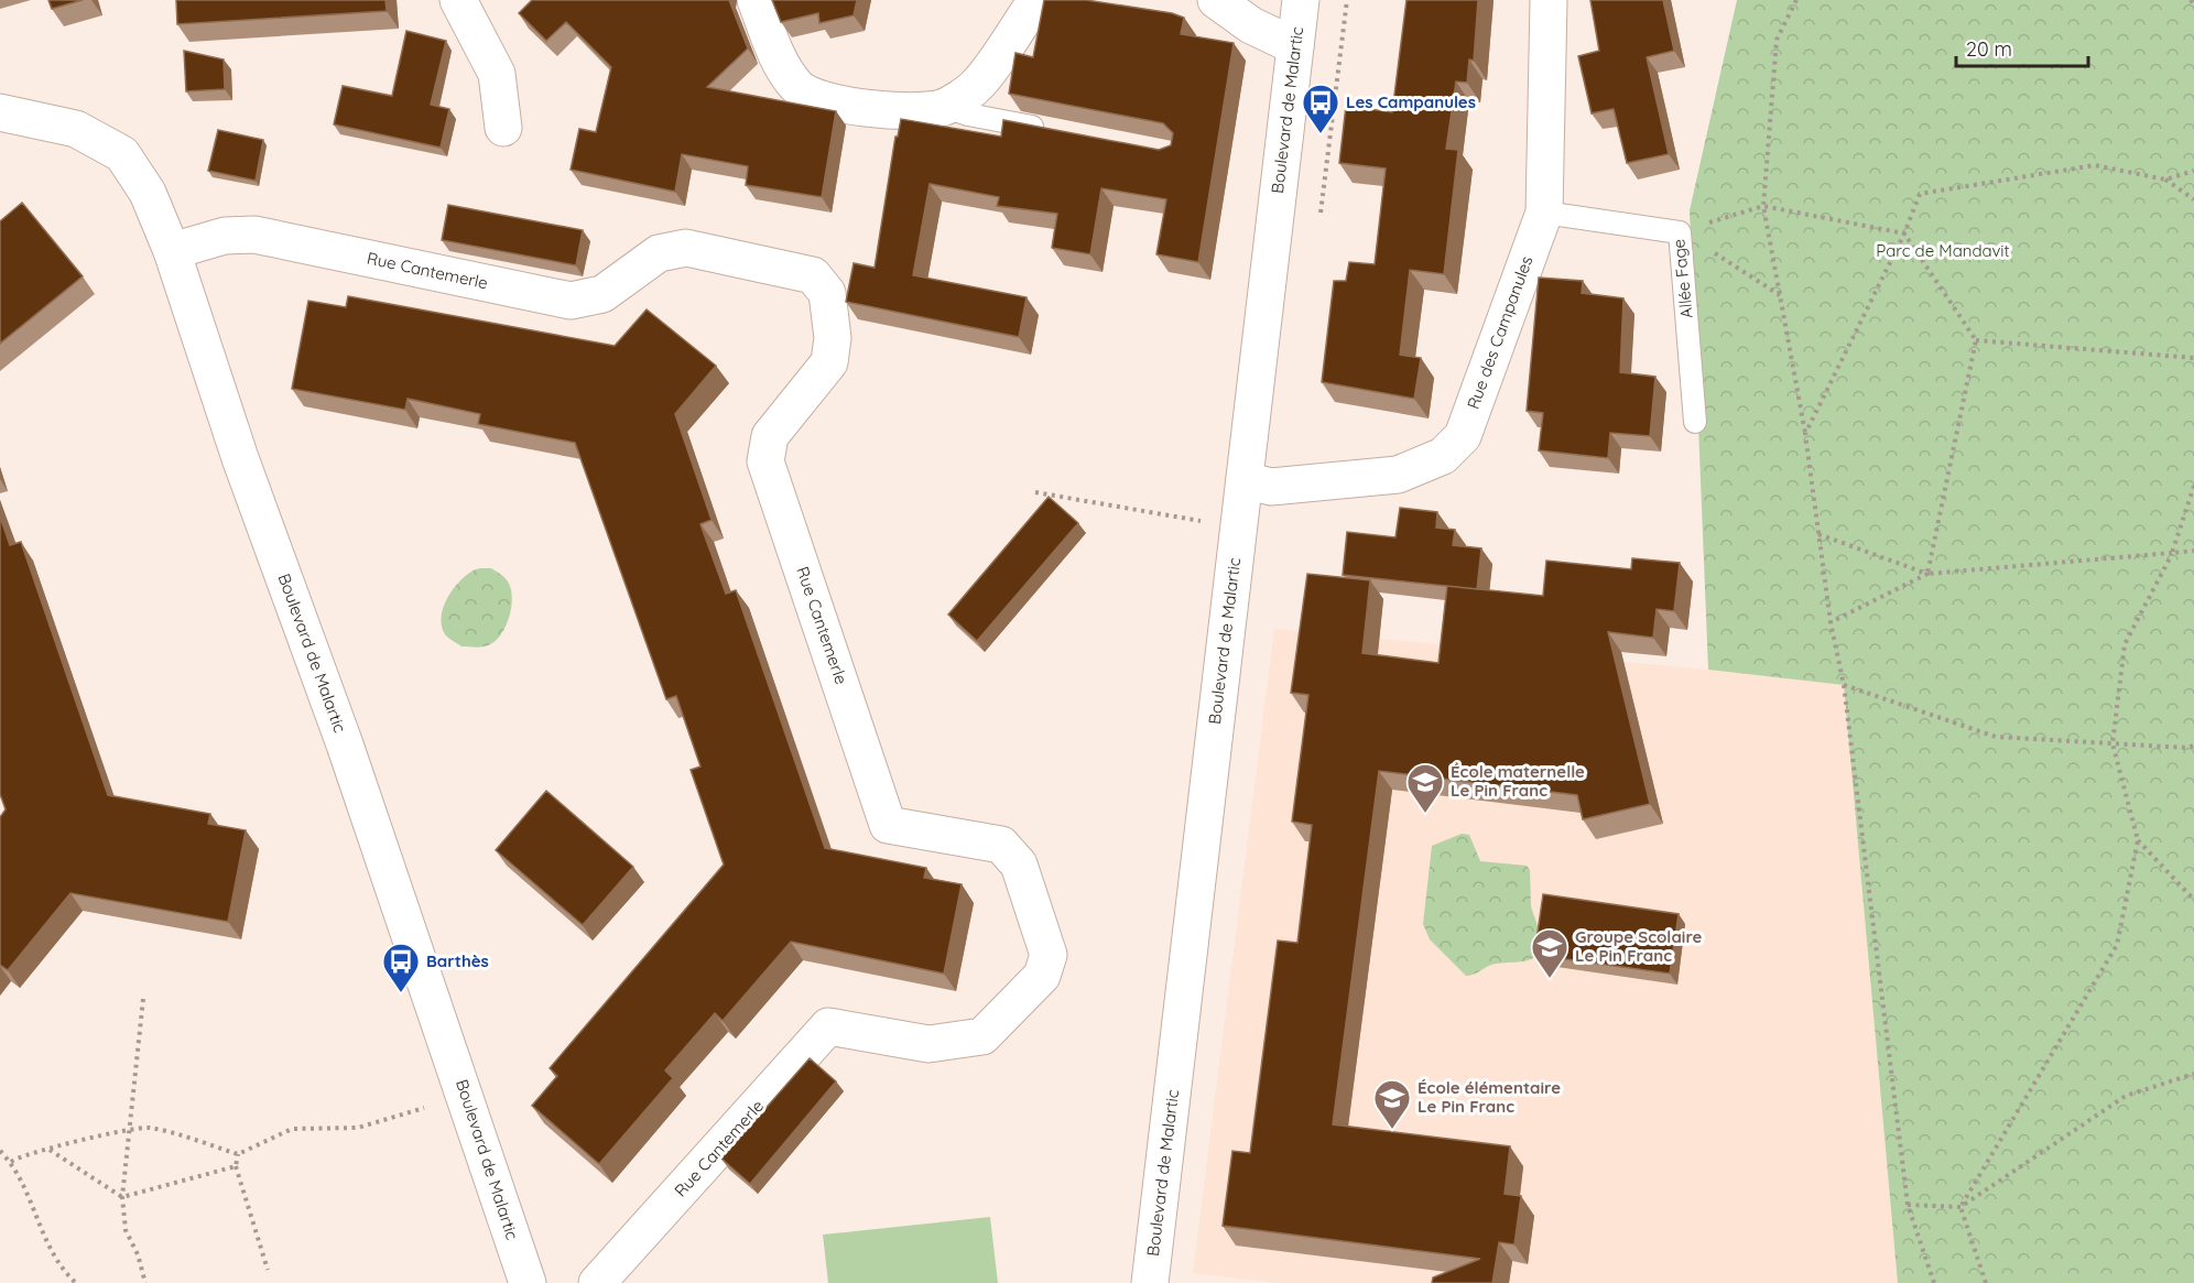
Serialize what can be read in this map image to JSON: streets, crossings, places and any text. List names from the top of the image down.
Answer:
{
  "streets": {
    "street": ["Boulevard de Malartic", "Rue Cantemerle", "Rue des Campanules"],
    "lane": ["Allée Fage"]
  },
  "crossings": [
    ["Boulevard de Malartic", "Rue Cantemerle"],
    ["Boulevard de Malartic", "Rue des Campanules"],
    ["Allée Fage", "Rue des Campanules"]
  ],
  "parks": ["Parc de Mandavit"],
  "places": {
    "bus stop": ["Les Campanules", "Barthès"],
    "school or university": ["École maternelle Le Pin Franc", "Groupe Scolaire Le Pin Franc", "École élémentaire Le Pin Franc"]
  },
  "scale_bar": "20 m"
}
